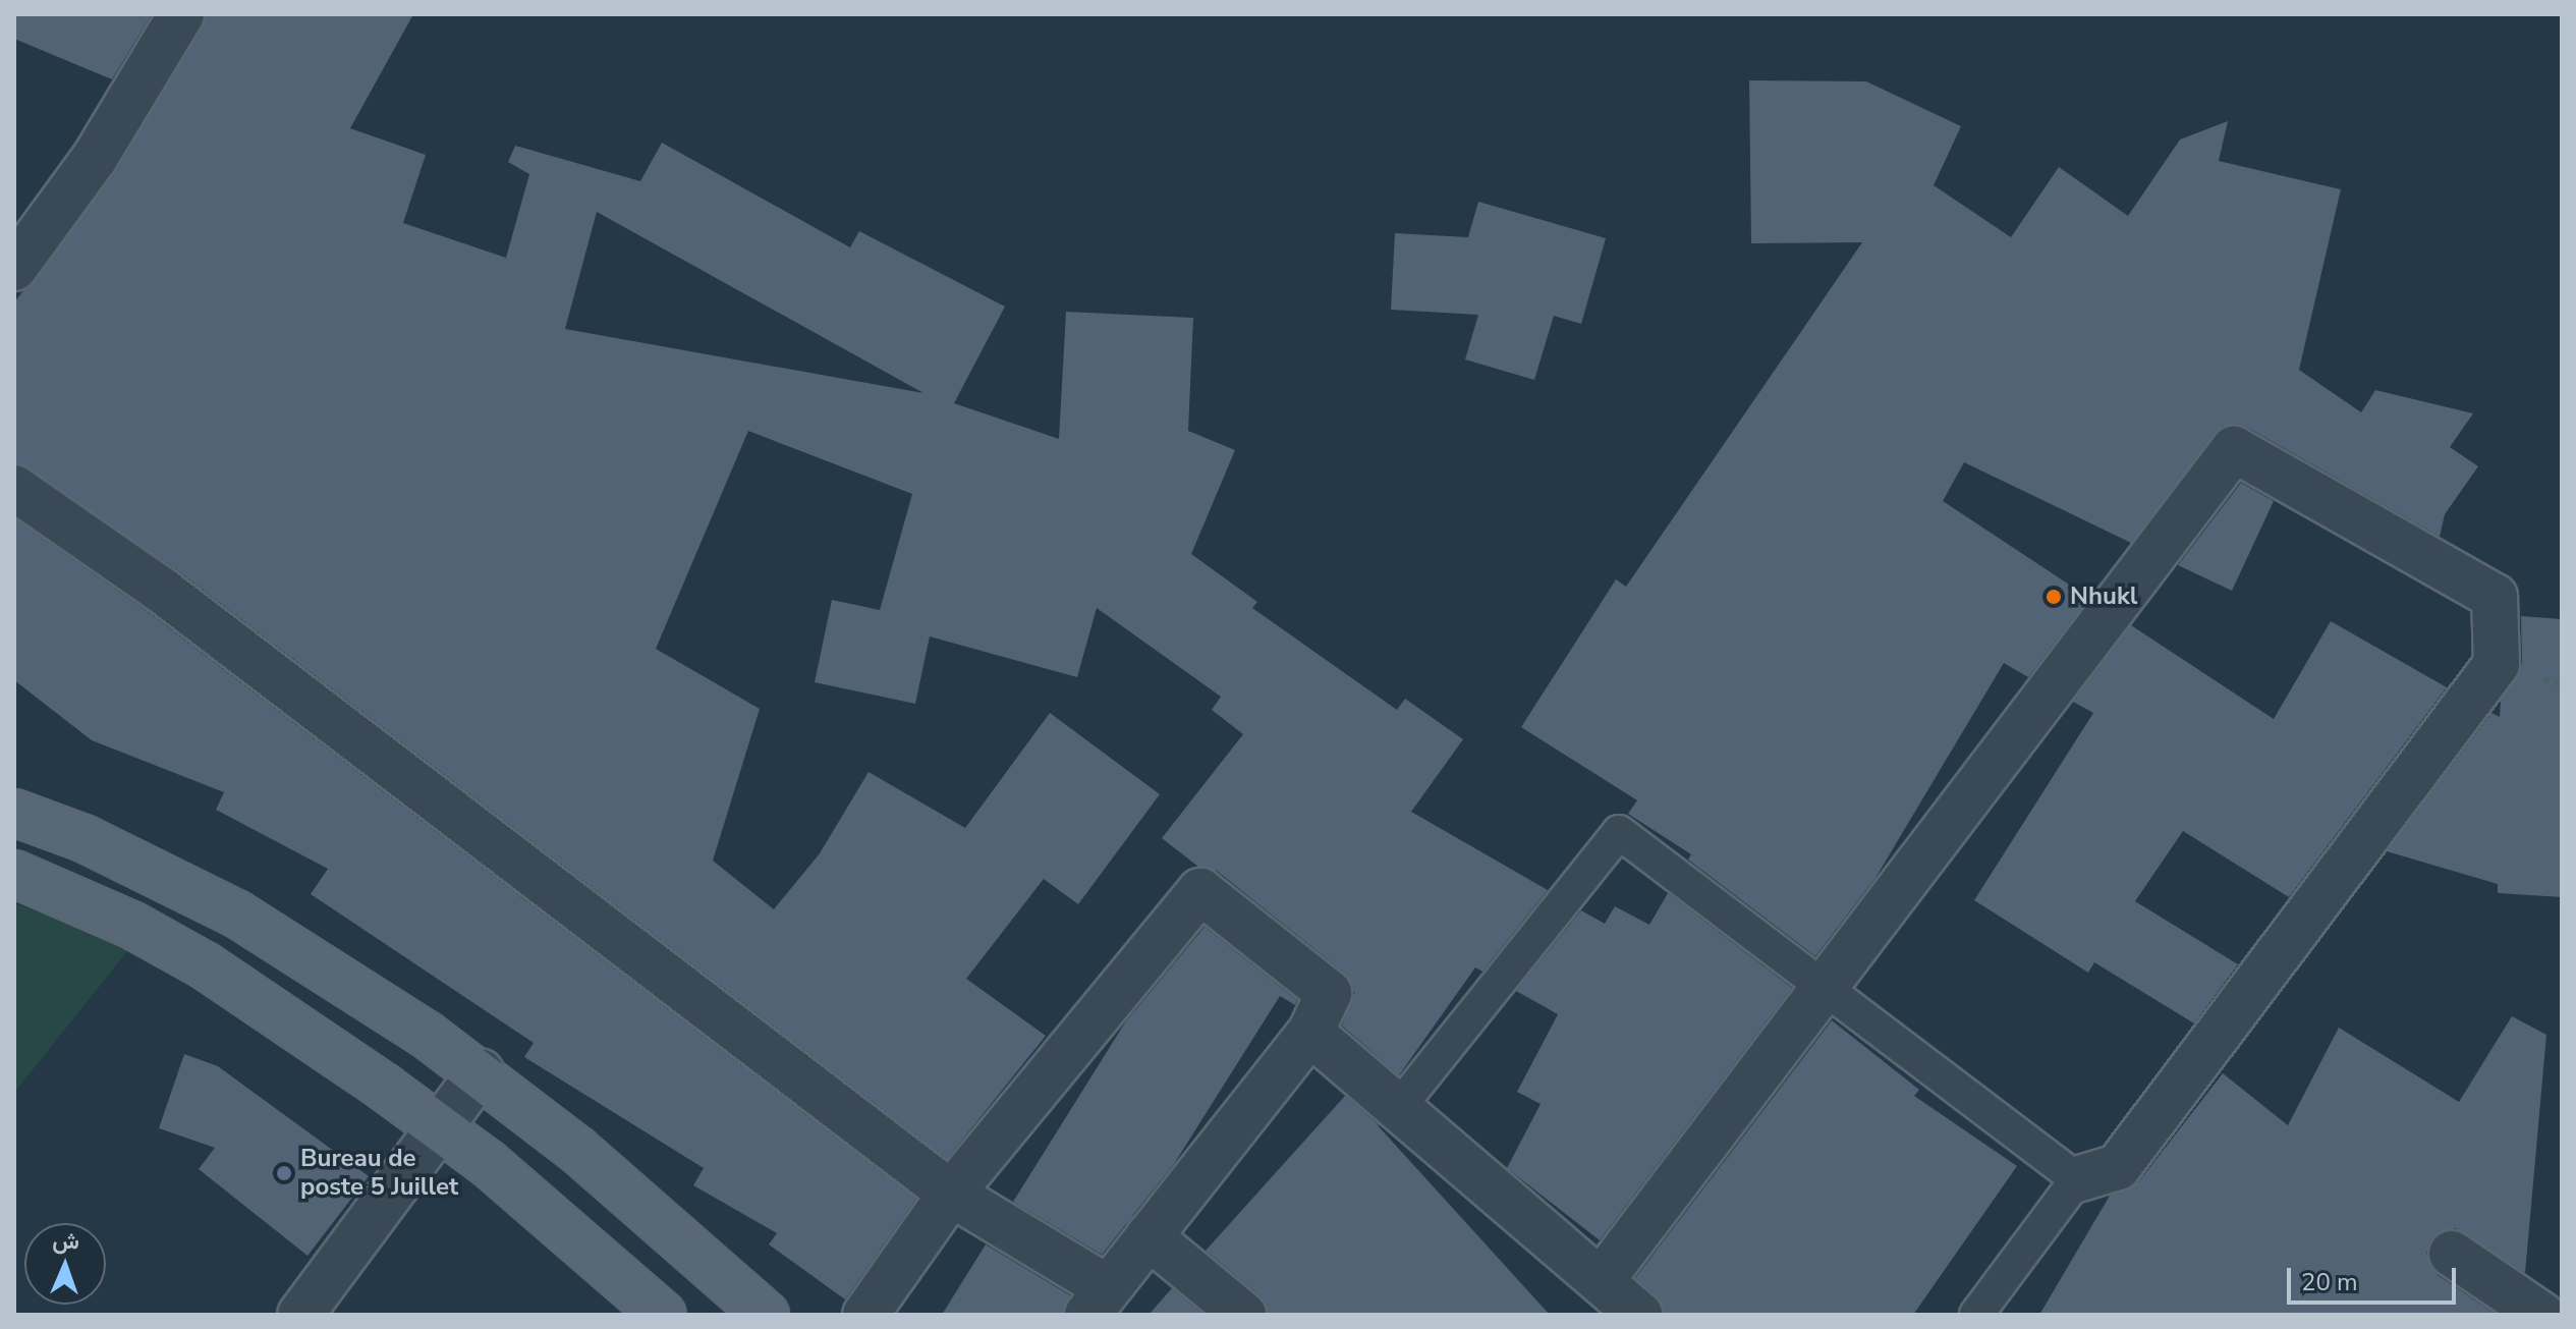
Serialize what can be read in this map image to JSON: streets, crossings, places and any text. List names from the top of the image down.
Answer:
{
  "places": ["Nhukl", "Bureau de poste 5 Juillet"],
  "scale_bar": "20 m",
  "north": "top"
}
